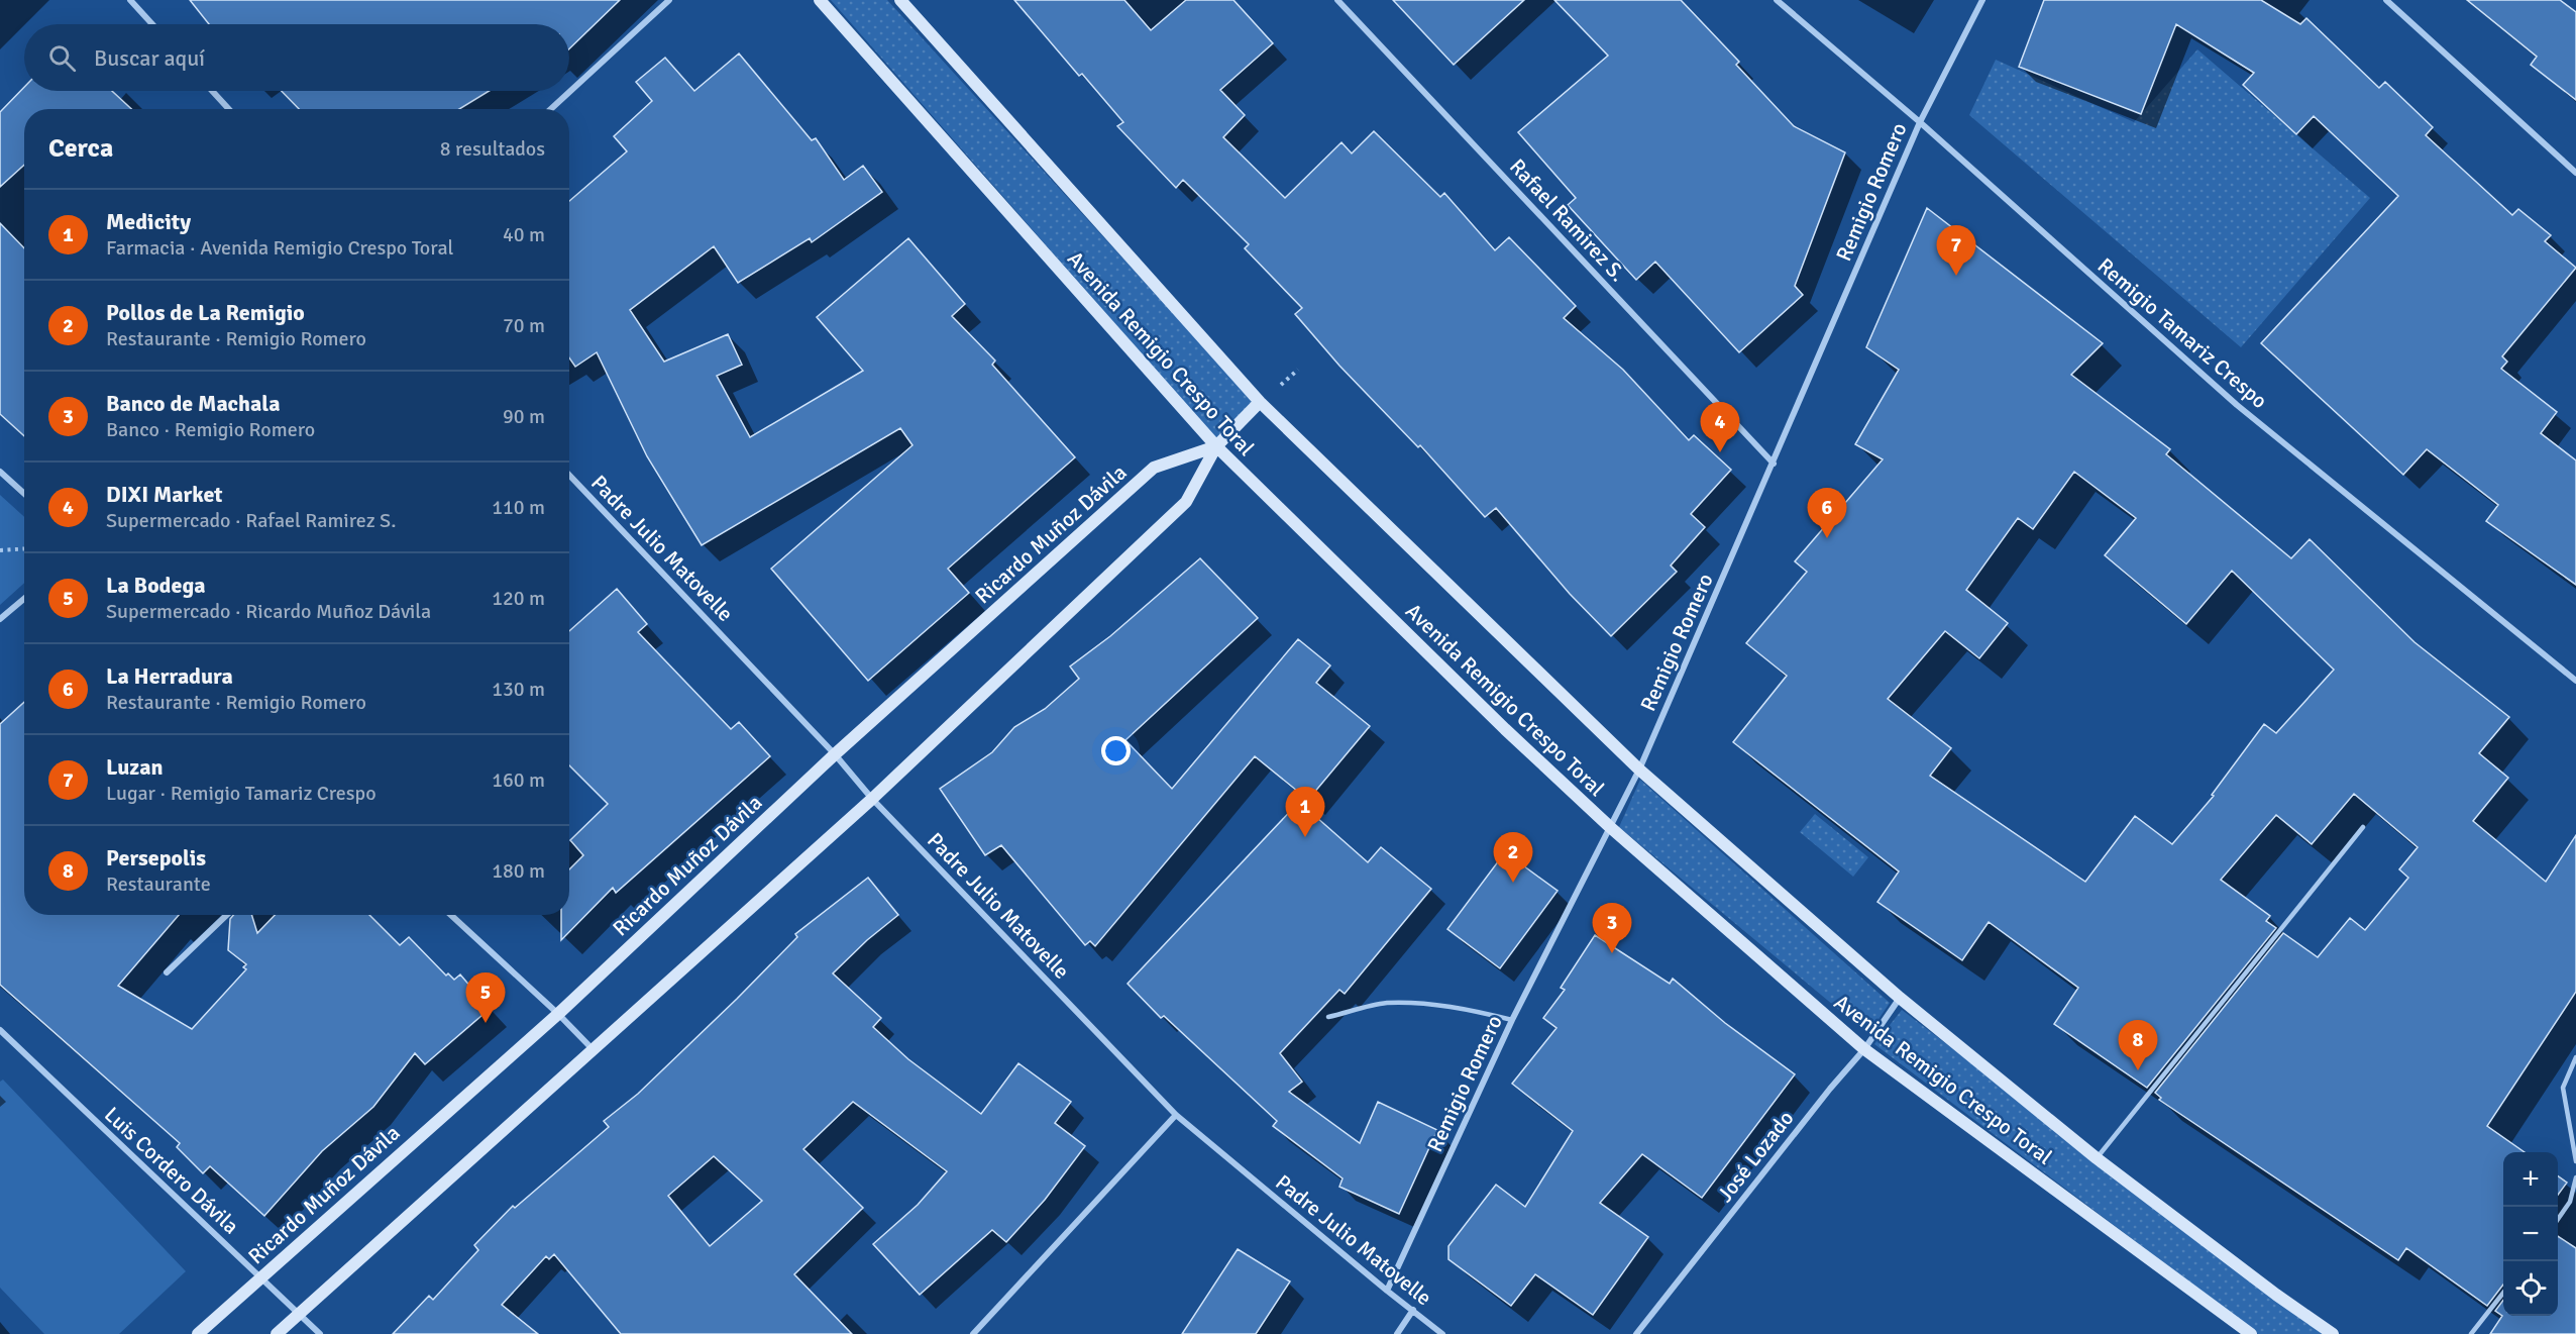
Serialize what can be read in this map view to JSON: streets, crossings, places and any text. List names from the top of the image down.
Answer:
{
  "streets": {
    "main road": ["Avenida Remigio Crespo Toral", "Ricardo Muñoz Dávila"],
    "street": [
      "Remigio Romero",
      "Rafael Ramirez S.",
      "Remigio Tamariz Crespo",
      "Padre Julio Matovelle",
      "José Lozado",
      "Luis Cordero Dávila"
    ]
  },
  "crossings": [
    ["Remigio Romero", "Rafael Ramirez S."],
    ["Remigio Romero", "Remigio Tamariz Crespo"],
    ["Remigio Romero", "Avenida Remigio Crespo Toral"],
    ["Remigio Romero", "Padre Julio Matovelle"],
    ["Avenida Remigio Crespo Toral", "Ricardo Muñoz Dávila"],
    ["Avenida Remigio Crespo Toral", "José Lozado"],
    ["Ricardo Muñoz Dávila", "Padre Julio Matovelle"],
    ["Ricardo Muñoz Dávila", "Luis Cordero Dávila"]
  ],
  "page": {
    "search": "Buscar aquí",
    "heading": ["Cerca", "8 resultados"],
    "list": [
      {
        "mark": "1",
        "name": "Medicity",
        "note": "Farmacia · Avenida Remigio Crespo Toral",
        "value": "40 m"
      },
      {
        "mark": "2",
        "name": "Pollos de La Remigio",
        "note": "Restaurante · Remigio Romero",
        "value": "70 m"
      },
      {
        "mark": "3",
        "name": "Banco de Machala",
        "note": "Banco · Remigio Romero",
        "value": "90 m"
      },
      {
        "mark": "4",
        "name": "DIXI Market",
        "note": "Supermercado · Rafael Ramirez S.",
        "value": "110 m"
      },
      {
        "mark": "5",
        "name": "La Bodega",
        "note": "Supermercado · Ricardo Muñoz Dávila",
        "value": "120 m"
      },
      {
        "mark": "6",
        "name": "La Herradura",
        "note": "Restaurante · Remigio Romero",
        "value": "130 m"
      },
      {
        "mark": "7",
        "name": "Luzan",
        "note": "Lugar · Remigio Tamariz Crespo",
        "value": "160 m"
      },
      {
        "mark": "8",
        "name": "Persepolis",
        "note": "Restaurante",
        "value": "180 m"
      }
    ],
    "pins": [
      "7",
      "4",
      "6",
      "1",
      "2",
      "3",
      "5",
      "8"
    ],
    "map_buttons": ["+", "−"]
  }
}
